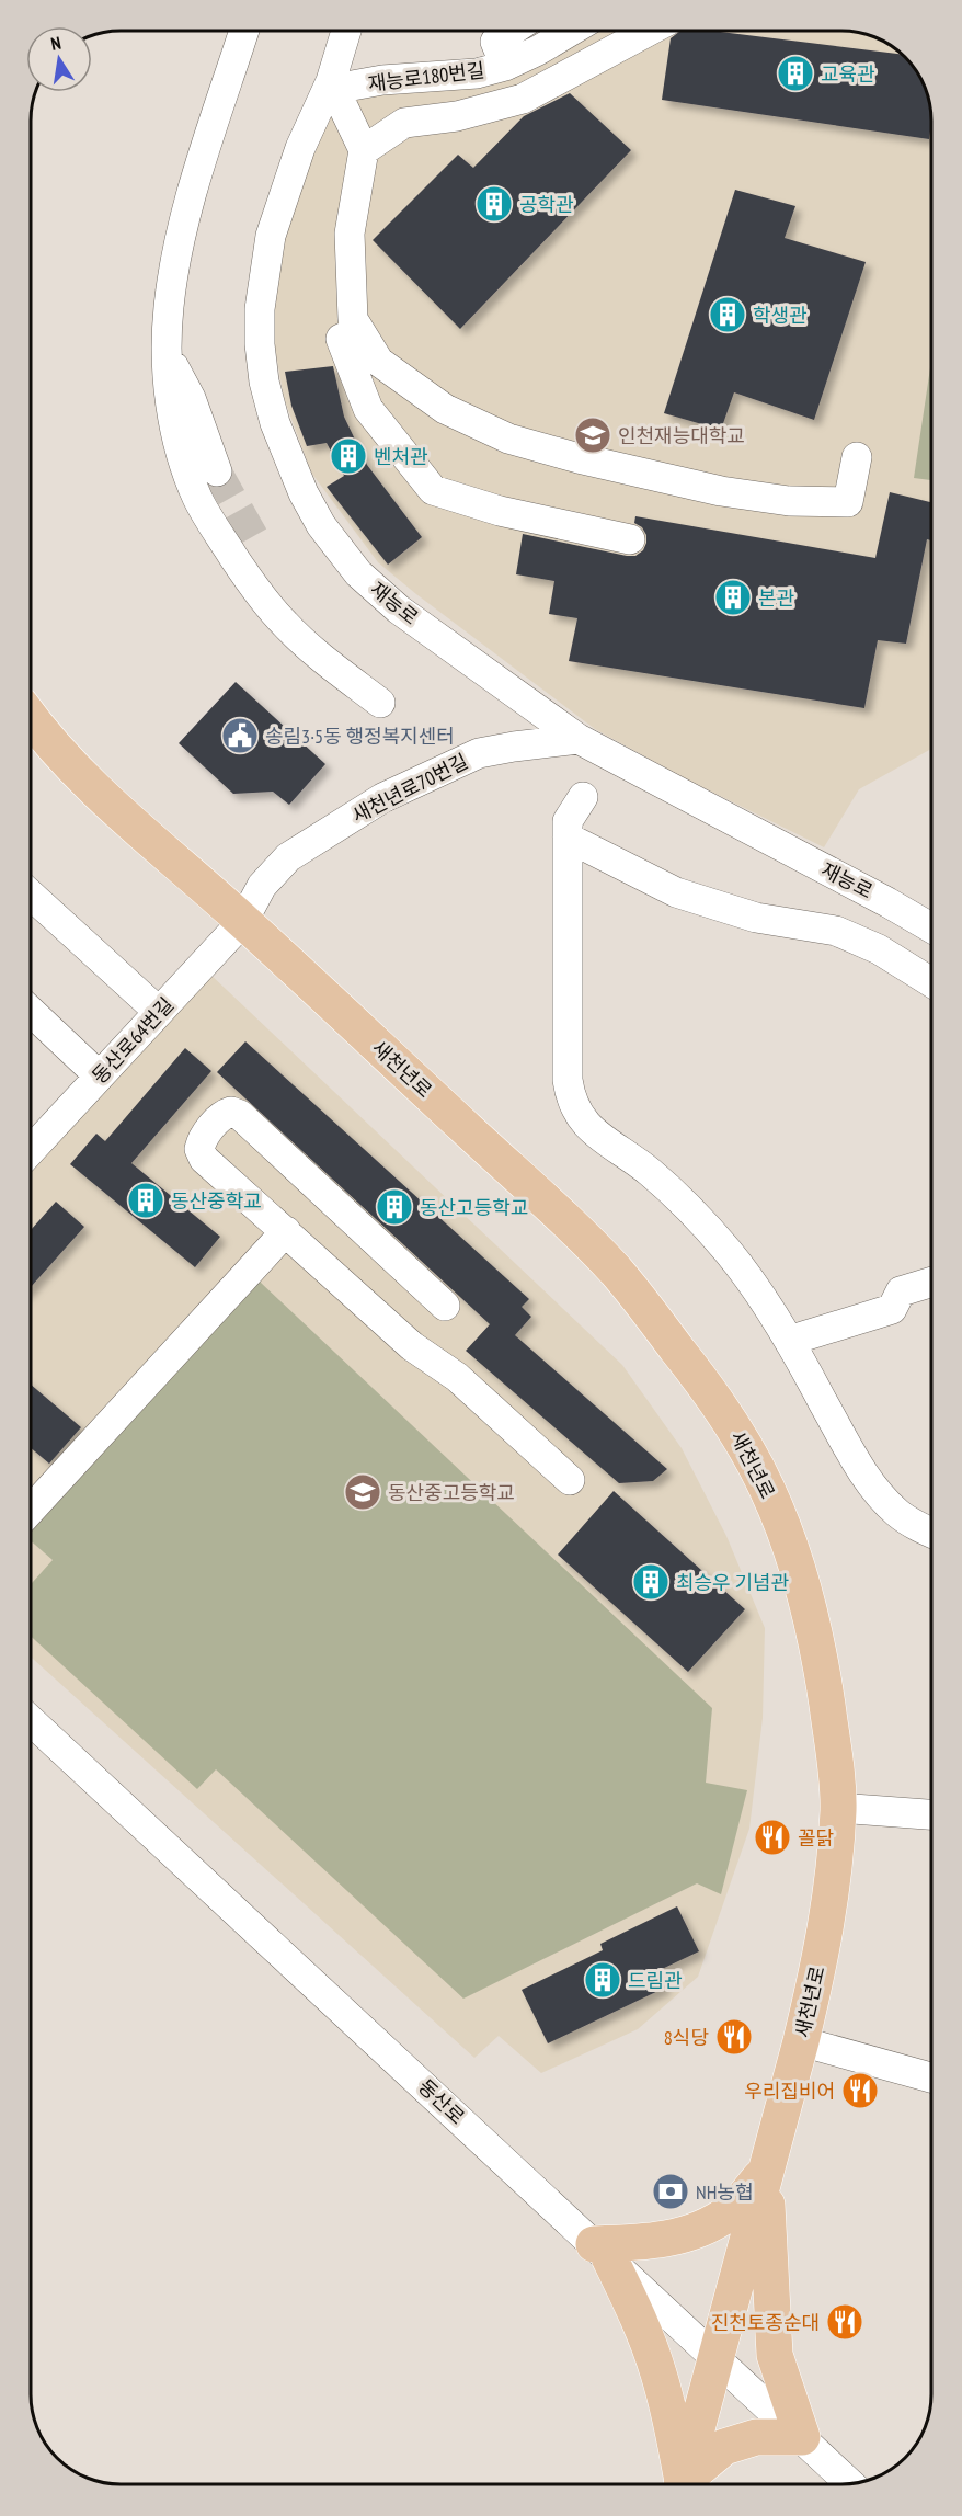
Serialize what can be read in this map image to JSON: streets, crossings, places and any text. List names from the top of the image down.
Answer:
{
  "streets": {
    "main road": ["새천년로"],
    "street": [
      "재능로180번길",
      "재능로",
      "새천년로70번길",
      "동산로64번길",
      "동산로"
    ]
  },
  "crossings": [
    ["재능로180번길", "재능로"],
    ["재능로", "새천년로70번길"],
    ["새천년로70번길", "동산로64번길"],
    ["새천년로70번길", "새천년로"],
    ["동산로64번길", "새천년로"],
    ["새천년로", "동산로"]
  ],
  "places": {
    "building": [
      "교육관",
      "공학관",
      "학생관",
      "벤처관",
      "본관",
      "동산중학교",
      "동산고등학교",
      "최승우 기념관",
      "드림관"
    ],
    "school or university": ["인천재능대학교", "동산중고등학교"],
    "public building": ["송림3·5동 행정복지센터"],
    "restaurant": [
      "꼴닭",
      "8식당",
      "우리집비어",
      "진천토종순대"
    ],
    "bank": ["NH농협"]
  },
  "north": "top"
}
